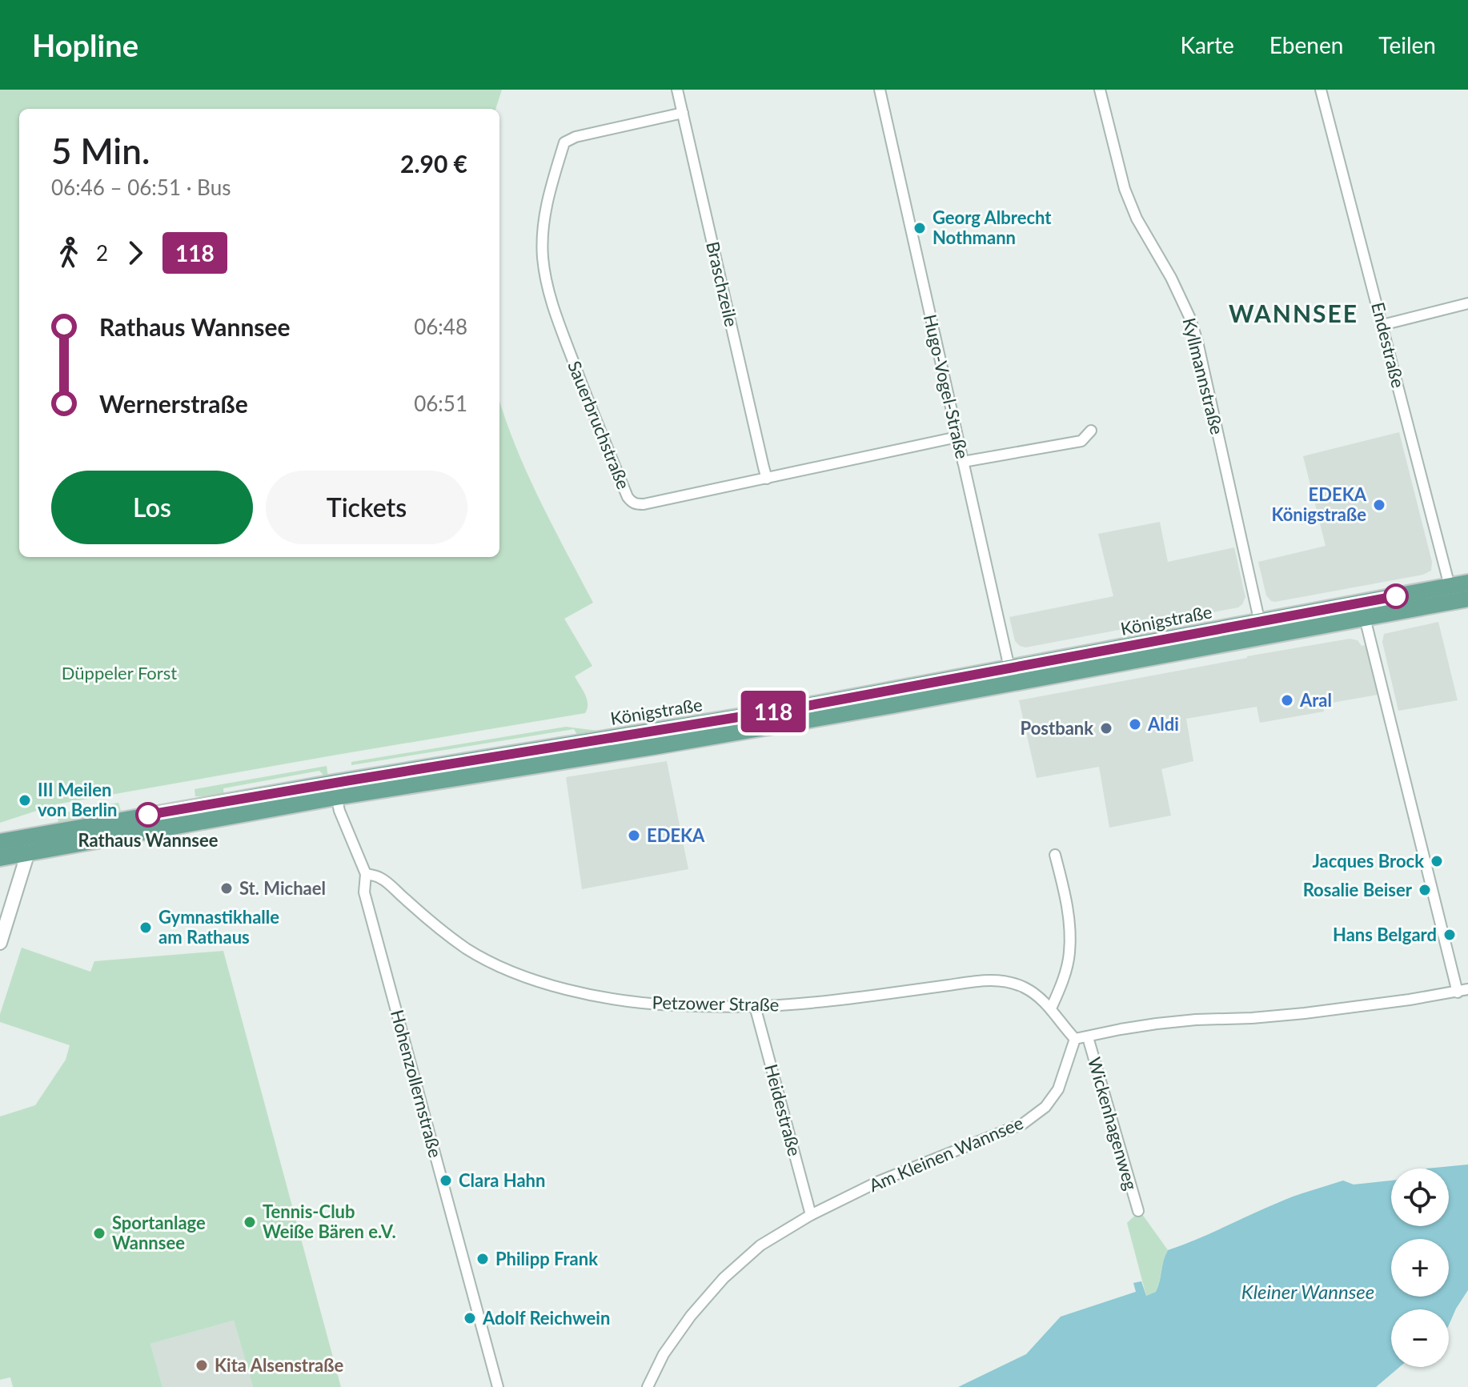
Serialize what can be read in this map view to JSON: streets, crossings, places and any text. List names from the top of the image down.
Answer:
{
  "streets": {
    "main road": ["Königstraße"],
    "street": [
      "Braschzeile",
      "Endestraße",
      "Kyllmannstraße",
      "Hugo-Vogel-Straße",
      "Sauerbruchstraße",
      "Petzower Straße",
      "Hohenzollernstraße",
      "Heidestraße",
      "Wickenhagenweg",
      "Am Kleinen Wannsee"
    ]
  },
  "crossings": [
    ["Braschzeile", "Sauerbruchstraße"],
    ["Endestraße", "Königstraße"],
    ["Kyllmannstraße", "Königstraße"],
    ["Hugo-Vogel-Straße", "Sauerbruchstraße"],
    ["Hugo-Vogel-Straße", "Königstraße"],
    ["Königstraße", "Hohenzollernstraße"],
    ["Petzower Straße", "Hohenzollernstraße"],
    ["Petzower Straße", "Heidestraße"],
    ["Petzower Straße", "Am Kleinen Wannsee"],
    ["Heidestraße", "Am Kleinen Wannsee"]
  ],
  "districts": ["WANNSEE"],
  "water": ["Kleiner Wannsee"],
  "parks": ["Düppeler Forst"],
  "places": [
    "Georg Albrecht Nothmann",
    "EDEKA Königstraße",
    "Aral",
    "Aldi",
    "Postbank",
    "III Meilen von Berlin",
    "Rathaus Wannsee",
    "EDEKA",
    "Jacques Brock",
    "St. Michael",
    "Rosalie Beiser",
    "Gymnastikhalle am Rathaus",
    "Hans Belgard",
    "Clara Hahn",
    "Tennis-Club Weiße Bären e.V.",
    "Sportanlage Wannsee",
    "Philipp Frank",
    "Adolf Reichwein",
    "Kita Alsenstraße"
  ],
  "lines": ["bus line 118"],
  "page": {
    "header": "Hopline",
    "nav": ["Karte", "Ebenen", "Teilen"],
    "on_map": "118",
    "heading": ["5 Min.", "06:46 – 06:51 · Bus", "2.90 €"],
    "legs": ["2", "118"],
    "list": [
      {
        "name": "Rathaus Wannsee",
        "value": "06:48"
      },
      {
        "name": "Wernerstraße",
        "value": "06:51"
      }
    ],
    "buttons": ["Los", "Tickets"],
    "map_buttons": ["+", "−"]
  }
}
